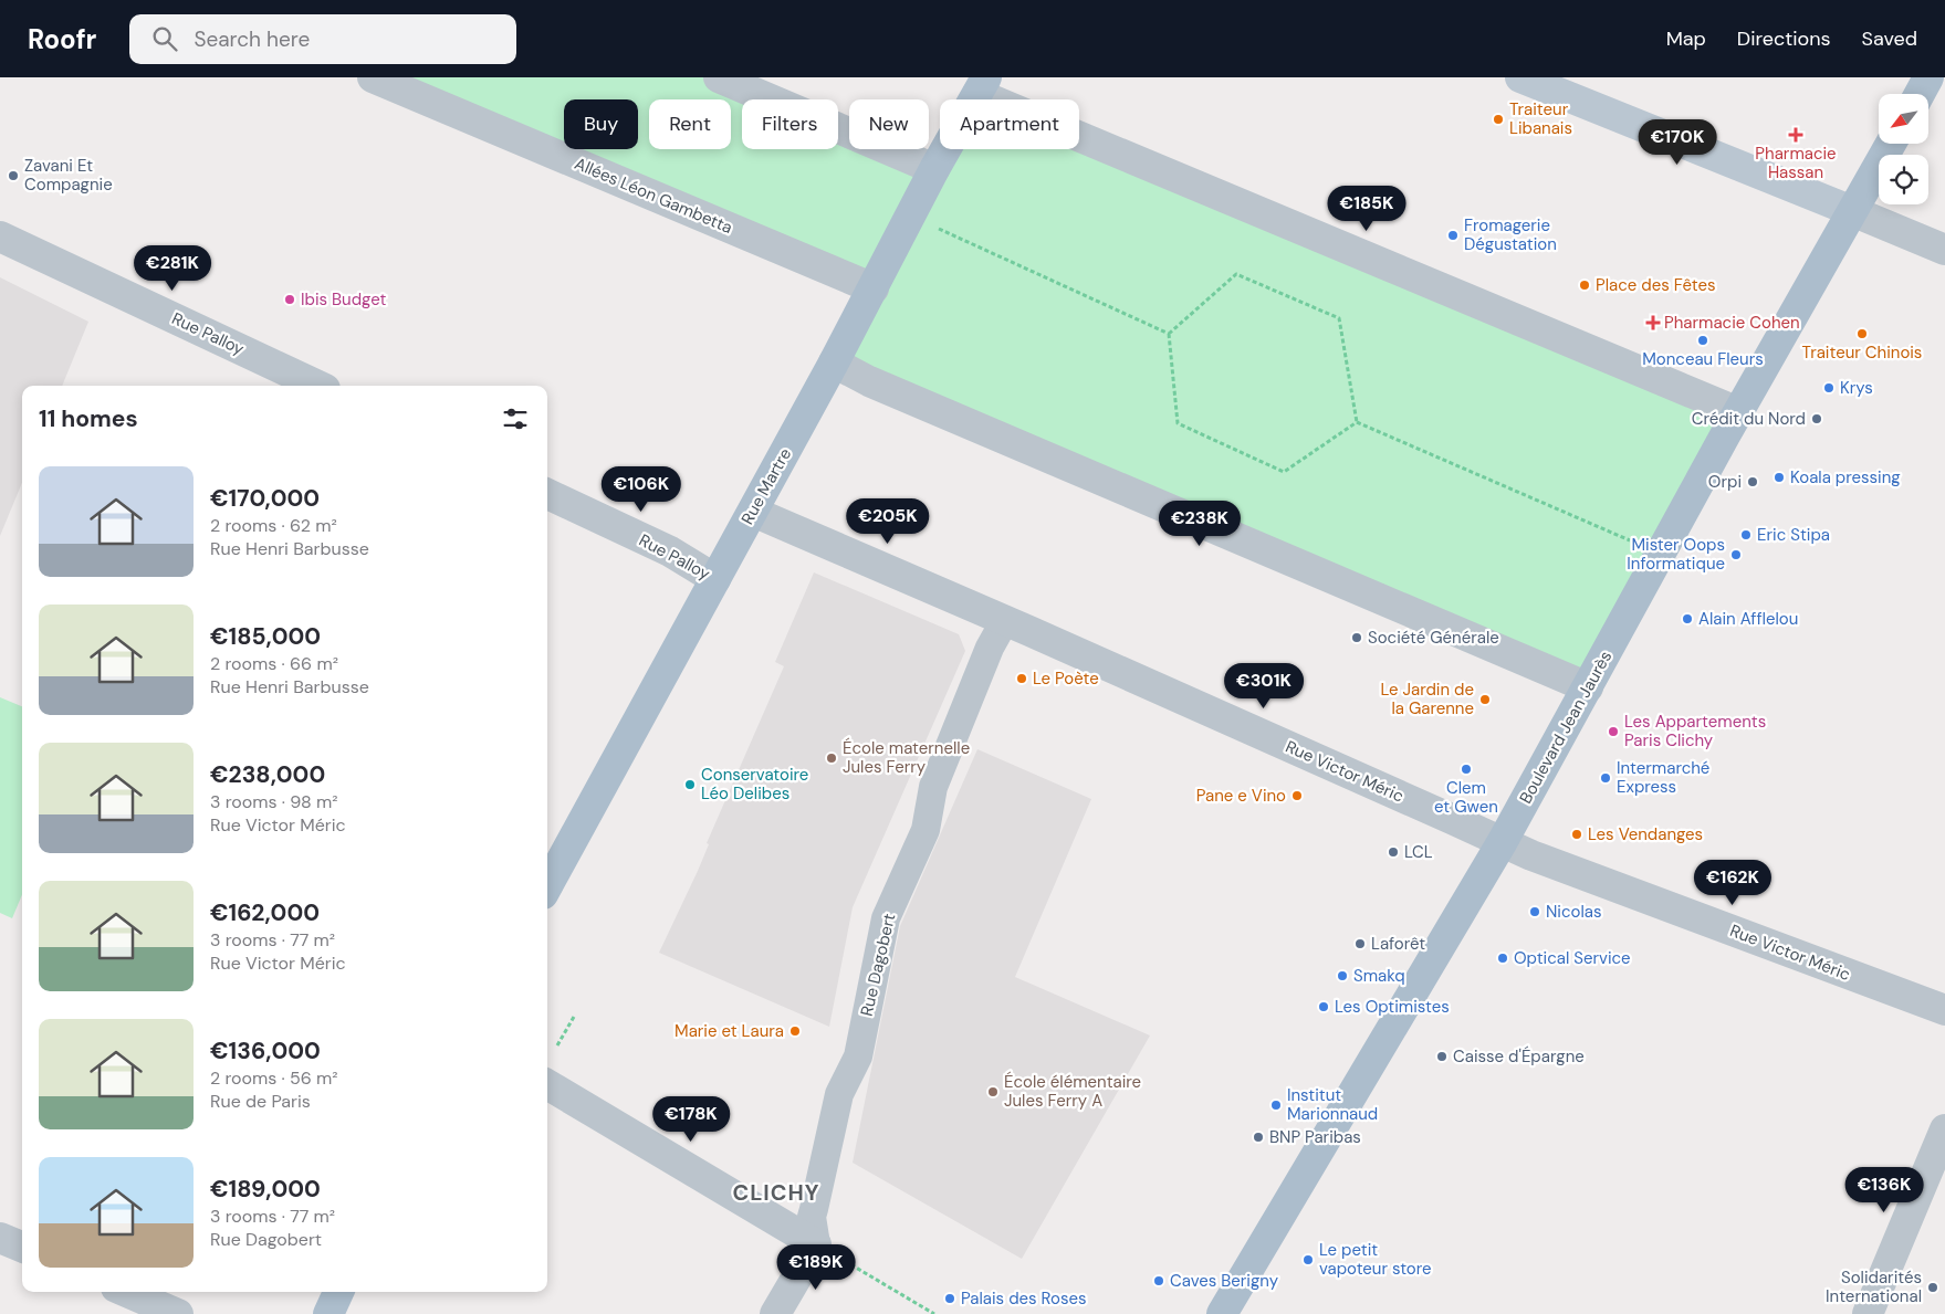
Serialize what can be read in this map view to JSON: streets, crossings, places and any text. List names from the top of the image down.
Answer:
{
  "streets": {
    "main road": ["Rue Martre", "Boulevard Jean Jaurès"],
    "street": [
      "Allées Léon Gambetta",
      "Rue Palloy",
      "Rue Victor Méric",
      "Rue Dagobert"
    ]
  },
  "crossings": [
    ["Allées Léon Gambetta", "Rue Martre"],
    ["Rue Palloy", "Rue Martre"],
    ["Rue Martre", "Rue Victor Méric"],
    ["Boulevard Jean Jaurès", "Rue Victor Méric"],
    ["Rue Victor Méric", "Rue Dagobert"]
  ],
  "districts": ["CLICHY"],
  "places": {
    "other": [
      "Traiteur Libanais",
      "Zavani Et Compagnie",
      "Fromagerie Dégustation",
      "Place des Fêtes",
      "Ibis Budget",
      "Traiteur Chinois",
      "Monceau Fleurs",
      "Krys",
      "Crédit du Nord",
      "Koala pressing",
      "Orpi",
      "Eric Stipa",
      "Mister Oops Informatique",
      "Alain Afflelou",
      "Société Générale",
      "Le Poète",
      "Le Jardin de la Garenne",
      "Les Appartements Paris Clichy",
      "École maternelle Jules Ferry",
      "Clem et Gwen",
      "Intermarché Express",
      "Conservatoire Léo Delibes",
      "Pane e Vino",
      "Les Vendanges",
      "LCL",
      "Nicolas",
      "Laforêt",
      "Optical Service",
      "Smakq",
      "Les Optimistes",
      "Marie et Laura",
      "Caisse d'Épargne",
      "École élémentaire Jules Ferry A",
      "Institut Marionnaud",
      "BNP Paribas",
      "Le petit vapoteur store",
      "Caves Berigny",
      "Solidarités International",
      "Palais des Roses"
    ],
    "health": ["Pharmacie Hassan", "Pharmacie Cohen"]
  },
  "north": "bottom left",
  "page": {
    "header": "Roofr",
    "search": "Search here",
    "nav": ["Map", "Directions", "Saved"],
    "chip": [
      "Buy",
      "Rent",
      "Filters",
      "New",
      "Apartment"
    ],
    "price": [
      "€170K",
      "€185K",
      "€281K",
      "€106K",
      "€205K",
      "€238K",
      "€301K",
      "€162K",
      "€178K",
      "€136K",
      "€189K"
    ],
    "heading": "11 homes",
    "list": [
      {
        "name": "€170,000",
        "note": "2 rooms · 62 m² · Rue Henri Barbusse"
      },
      {
        "name": "€185,000",
        "note": "2 rooms · 66 m² · Rue Henri Barbusse"
      },
      {
        "name": "€238,000",
        "note": "3 rooms · 98 m² · Rue Victor Méric"
      },
      {
        "name": "€162,000",
        "note": "3 rooms · 77 m² · Rue Victor Méric"
      },
      {
        "name": "€136,000",
        "note": "2 rooms · 56 m² · Rue de Paris"
      },
      {
        "name": "€189,000",
        "note": "3 rooms · 77 m² · Rue Dagobert"
      }
    ]
  }
}
